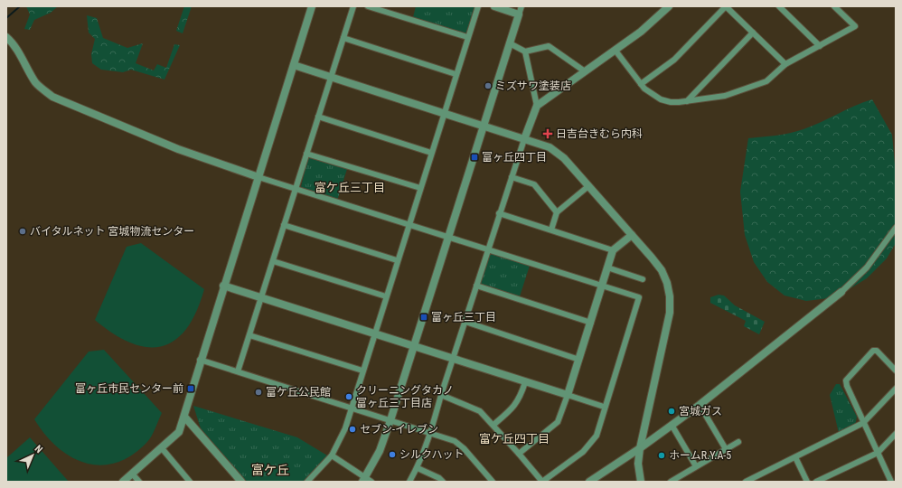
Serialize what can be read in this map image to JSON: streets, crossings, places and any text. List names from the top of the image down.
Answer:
{
  "districts": ["富ケ丘三丁目", "富ケ丘四丁目", "富ケ丘"],
  "places": {
    "other": [
      "ミズサワ塗装店",
      "バイタルネット 宮城物流センター",
      "富ケ丘公民館",
      "クリーニングタカノ 富ヶ丘三丁目店",
      "宮城ガス",
      "セブン-イレブン",
      "シルクハット",
      "ホームR.Y.A-5"
    ],
    "health": ["日吉台きむら内科"],
    "transit": ["富ヶ丘四丁目", "富ヶ丘三丁目", "富ヶ丘市民センター前"]
  },
  "north": "top right"
}
